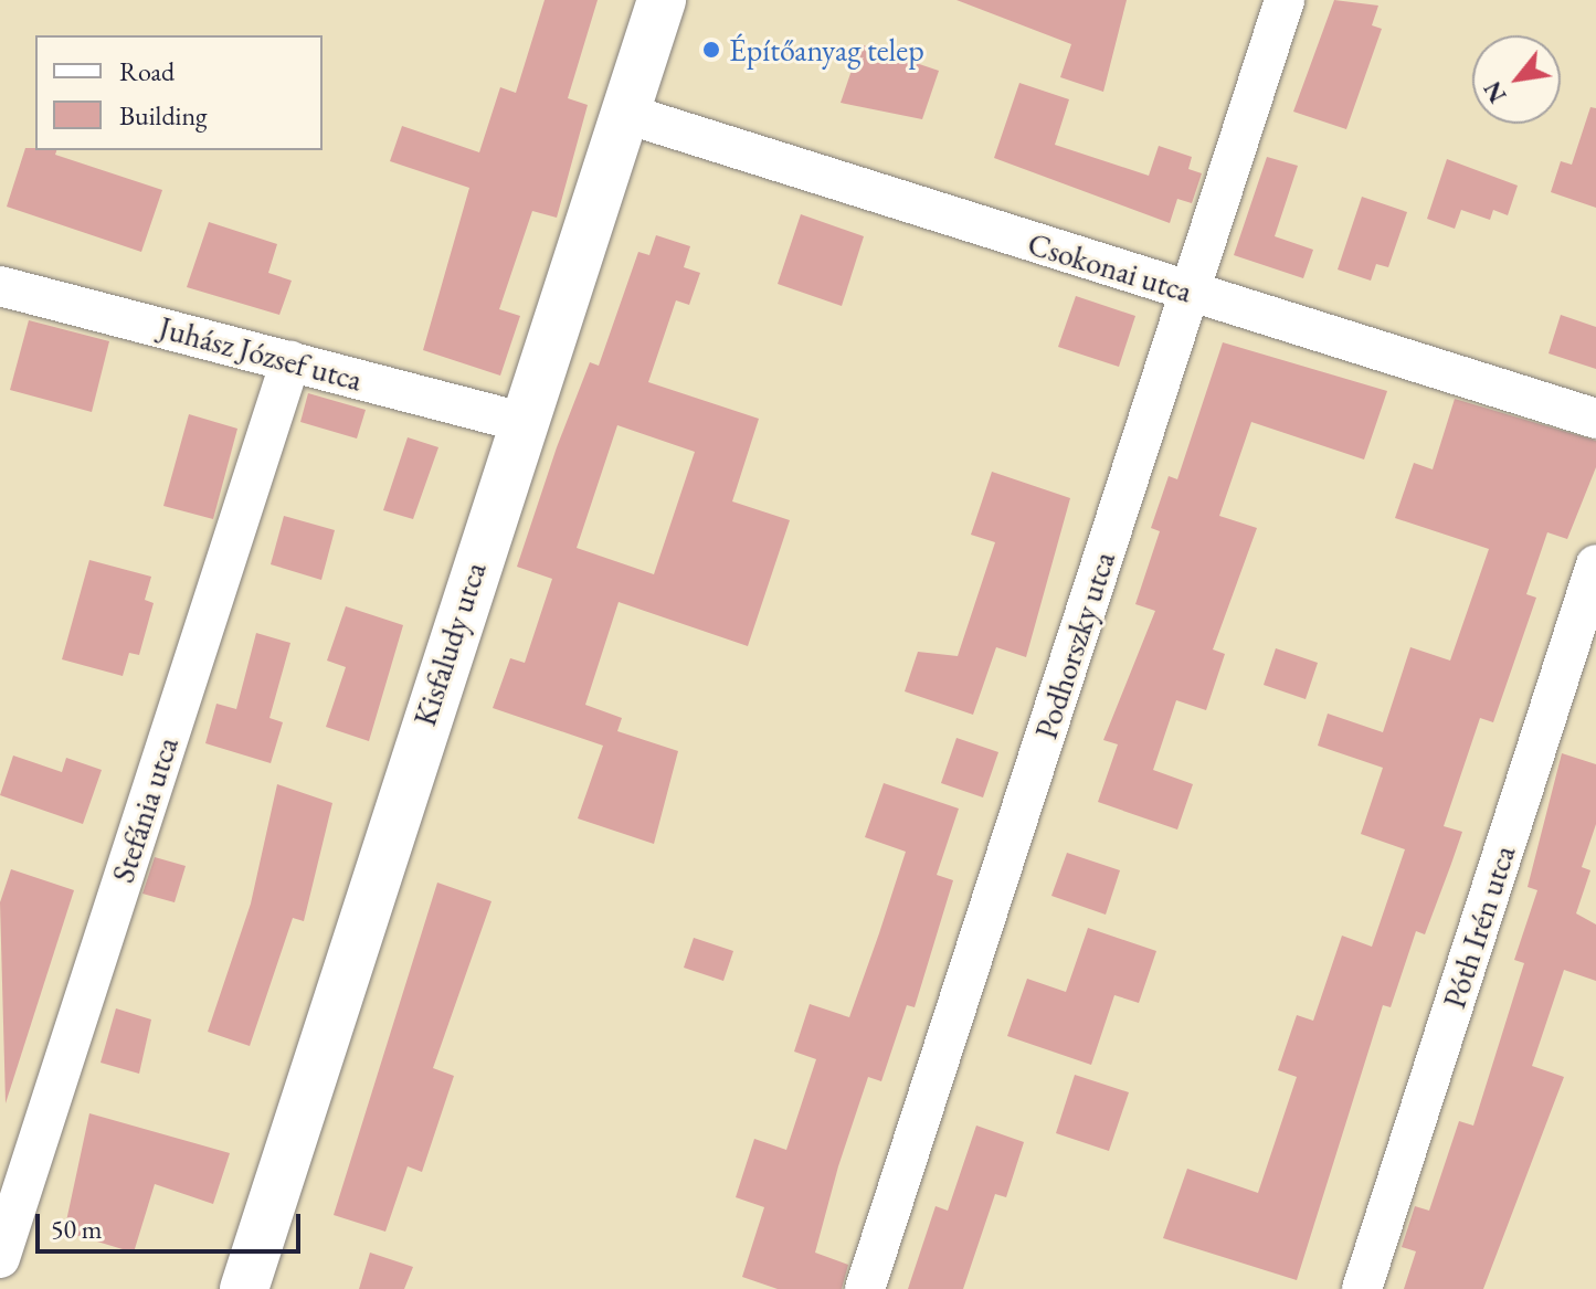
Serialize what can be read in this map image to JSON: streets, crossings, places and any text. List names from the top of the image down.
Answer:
{
  "streets": {
    "street": [
      "Csokonai utca",
      "Juhász József utca",
      "Kisfaludy utca",
      "Podhorszky utca",
      "Stefánia utca",
      "Póth Irén utca"
    ]
  },
  "crossings": [
    ["Csokonai utca", "Kisfaludy utca"],
    ["Csokonai utca", "Podhorszky utca"],
    ["Juhász József utca", "Kisfaludy utca"],
    ["Juhász József utca", "Stefánia utca"]
  ],
  "places": ["Építőanyag telep"],
  "legend": ["Road", "Building"],
  "scale_bar": "50 m",
  "north": "bottom left"
}
